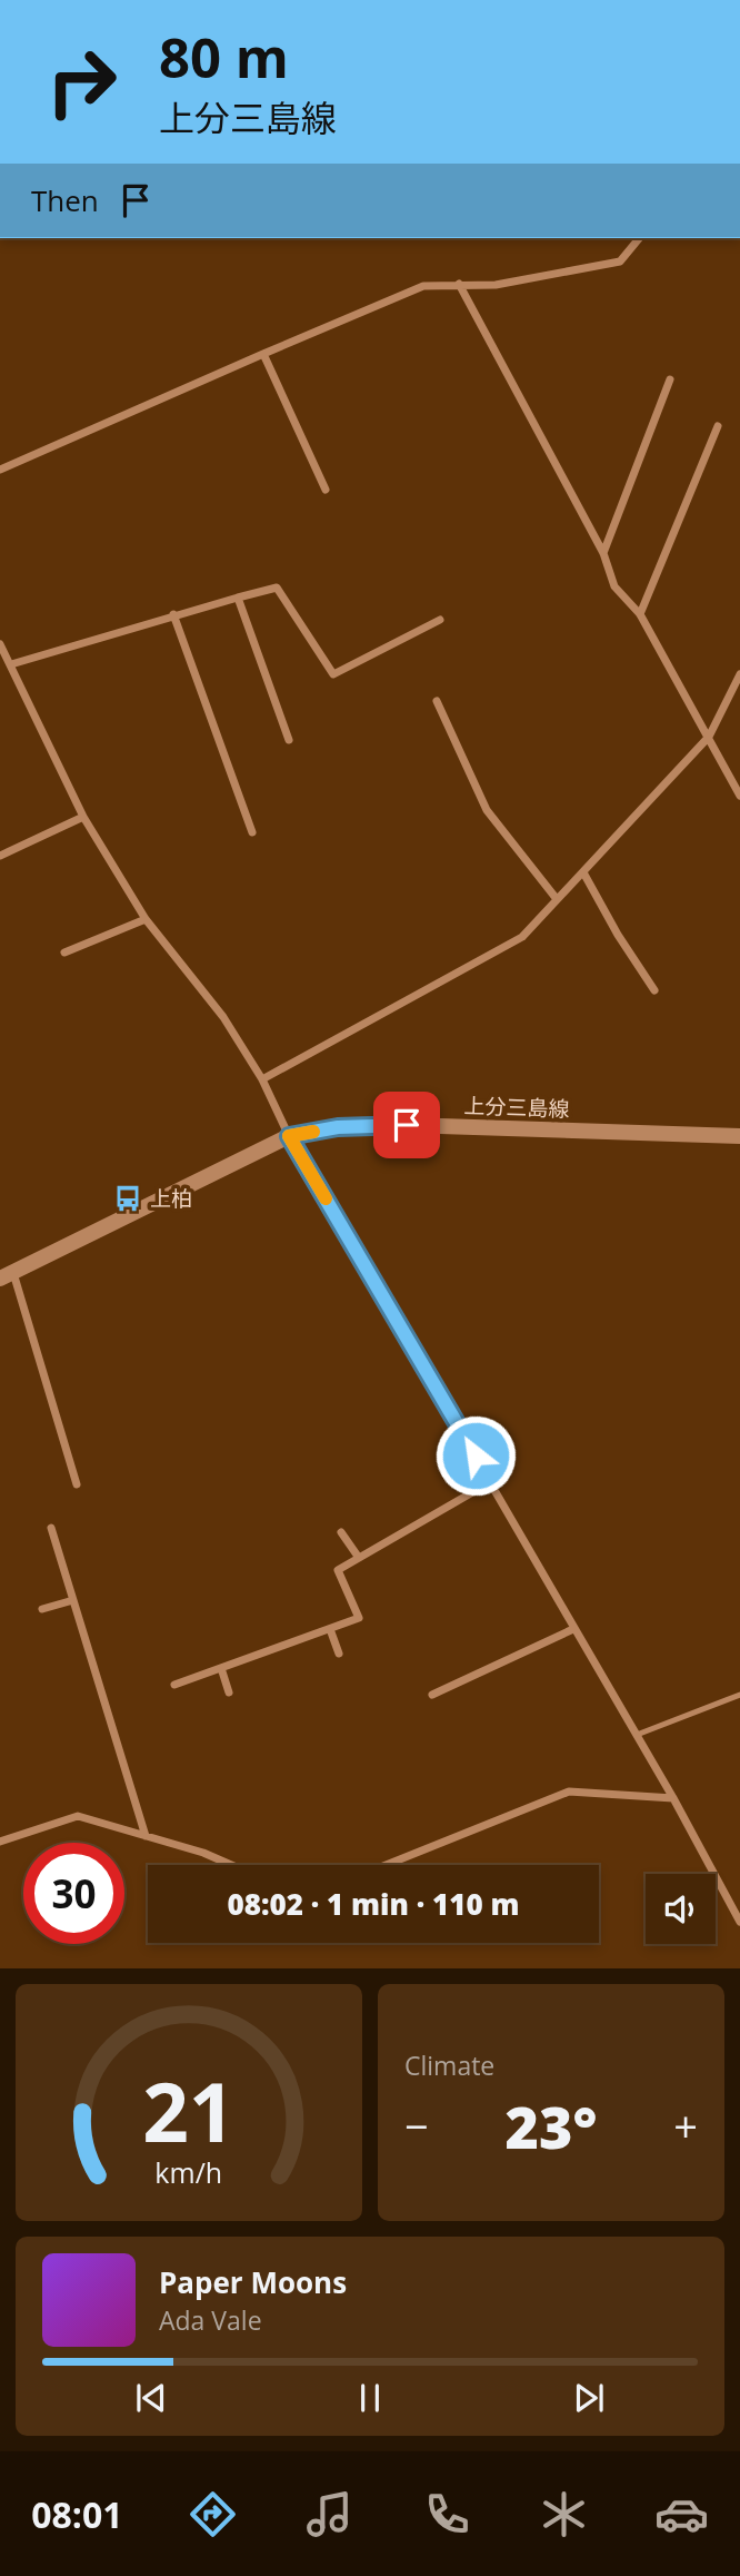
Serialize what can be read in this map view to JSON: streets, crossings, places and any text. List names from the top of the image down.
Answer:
{
  "streets": {
    "main road": ["上分三島線"]
  },
  "places": {
    "bus stop": ["上柏"]
  },
  "page": {
    "turn": ["80 m", "上分三島線"],
    "then": "Then",
    "limit": "30",
    "trip": "08:02 · 1 min · 110 m",
    "tile": "Climate",
    "heat": ["−", "23°", "+"],
    "song": ["Paper Moons", "Ada Vale"],
    "tabs": "08:01",
    "gauge": ["21", "km/h"]
  }
}
